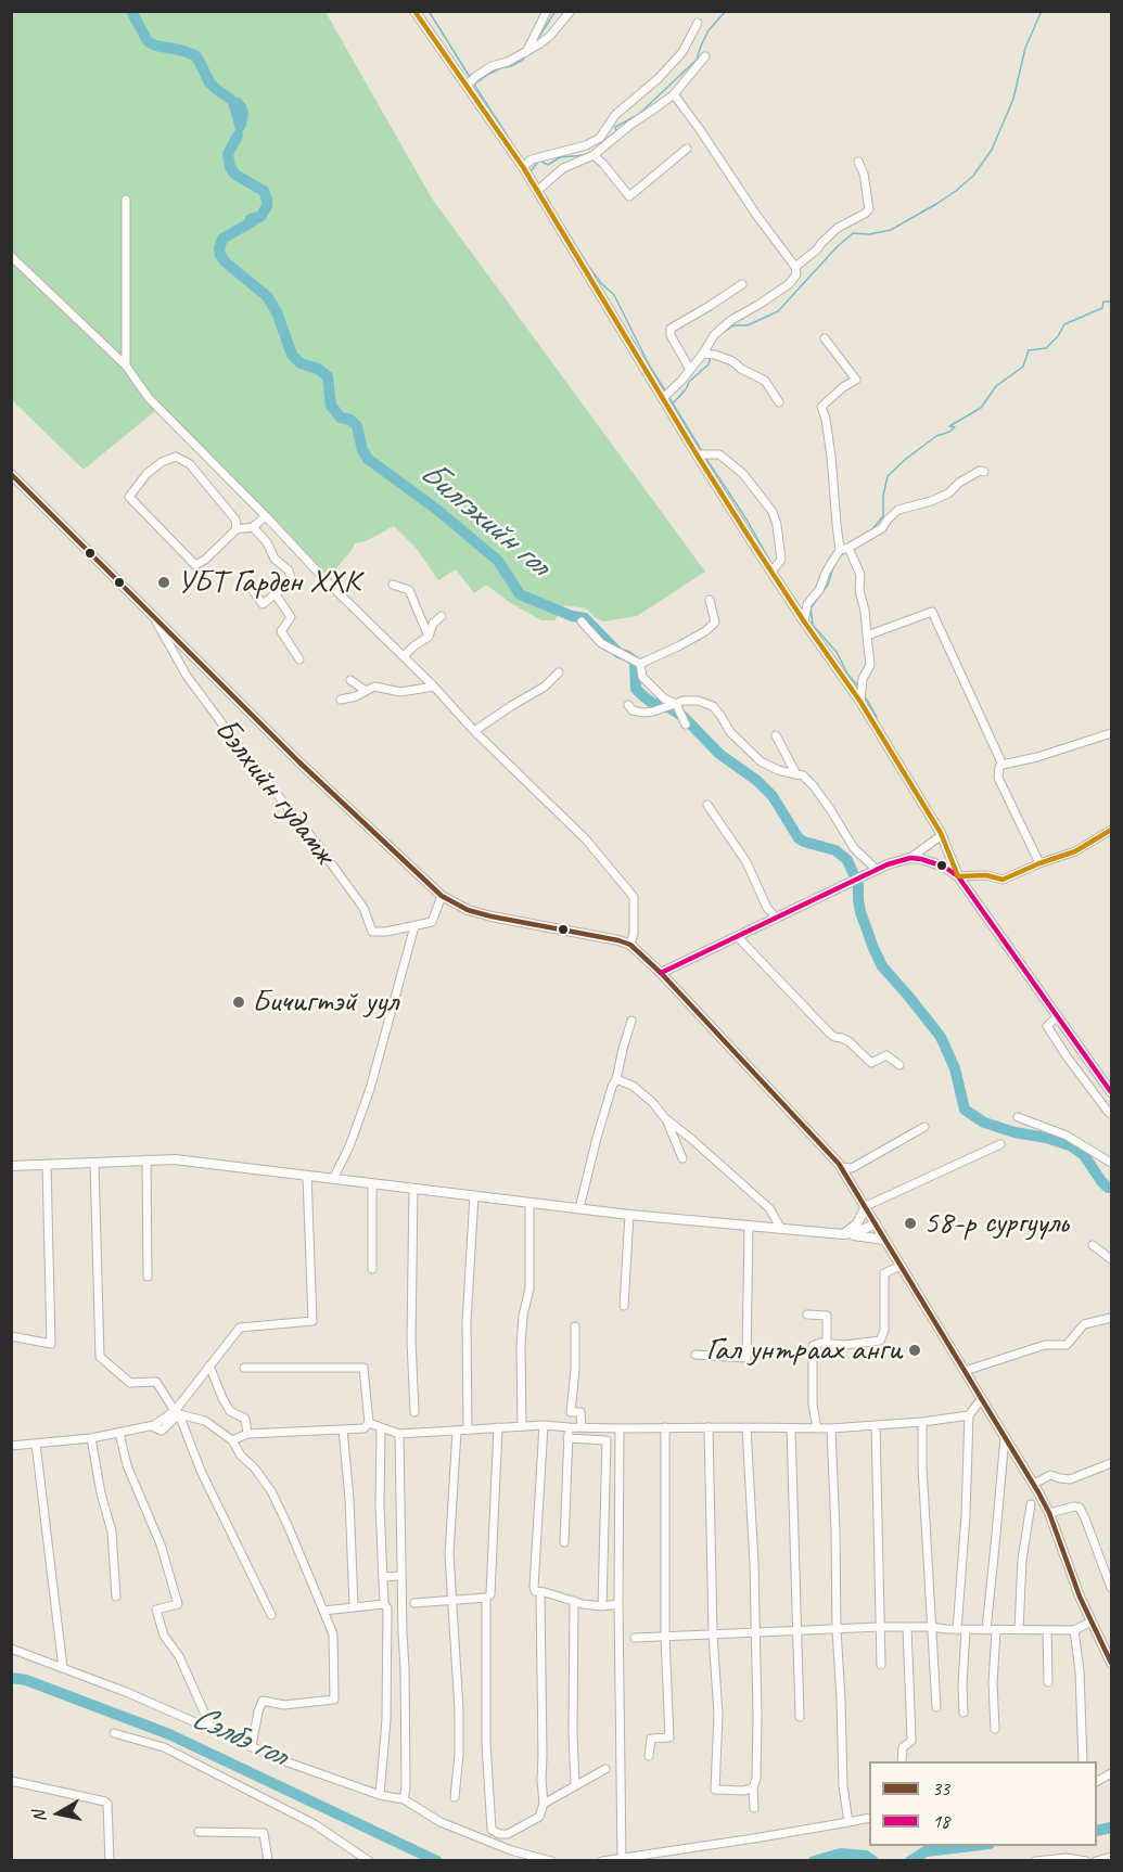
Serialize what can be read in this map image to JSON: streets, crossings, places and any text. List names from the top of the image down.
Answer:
{
  "streets": {
    "street": ["Бэлхийн гудамж"]
  },
  "water": ["Билгэхийн гол", "Сэлбэ гол"],
  "places": [
    "УБТ Гарден ХХК",
    "Бичигтэй уул",
    "58-р сургууль",
    "Гал унтраах анги"
  ],
  "lines": ["transit line 33", "transit line 18"],
  "legend": ["33", "18"],
  "north": "left"
}
